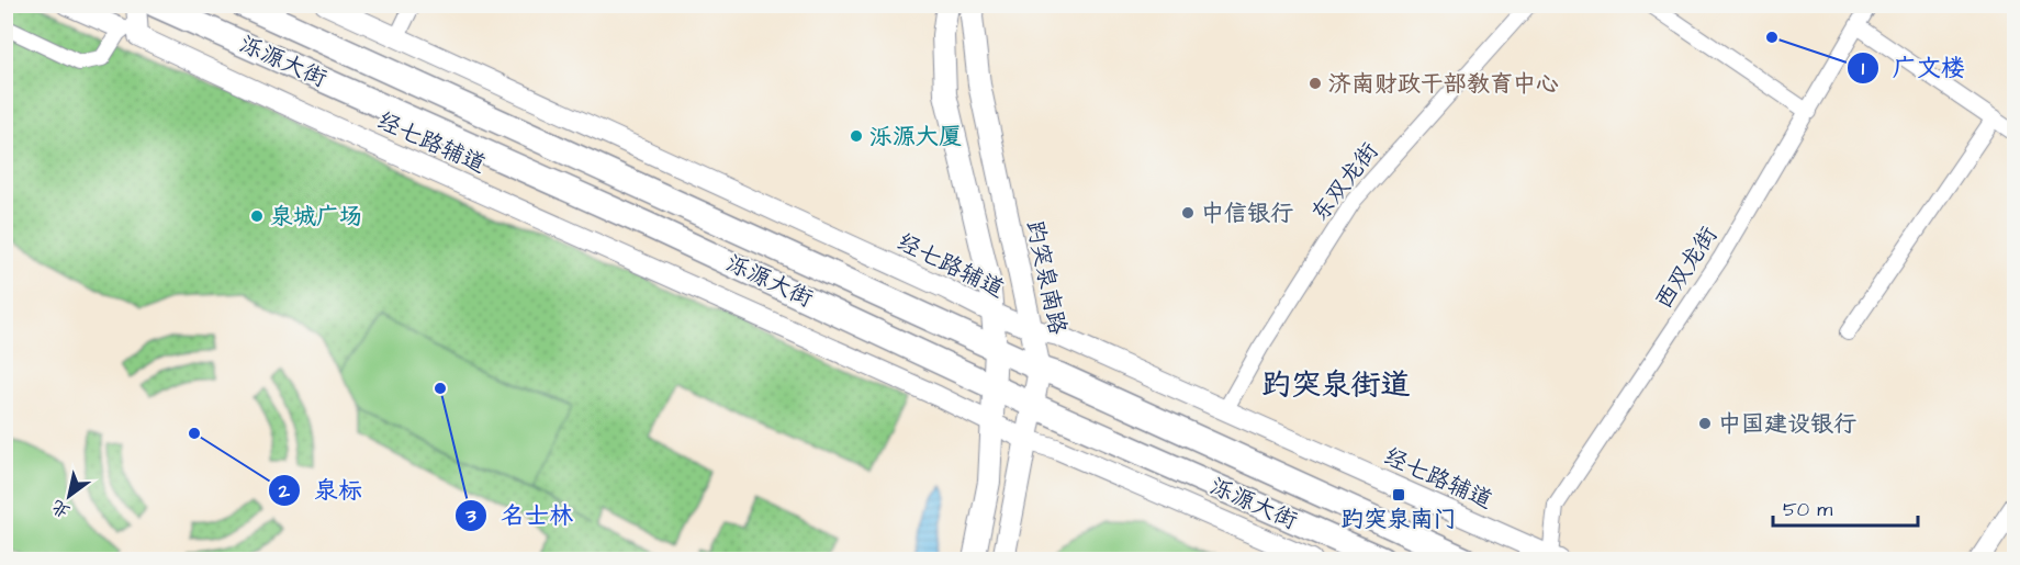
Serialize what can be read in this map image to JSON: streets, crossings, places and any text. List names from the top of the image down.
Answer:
{
  "streets": {
    "main road": ["泺源大街", "趵突泉南路"],
    "street": ["经七路辅道", "东双龙街", "西双龙街"]
  },
  "crossings": [
    ["泺源大街", "趵突泉南路"],
    ["经七路辅道", "东双龙街"],
    ["经七路辅道", "西双龙街"],
    ["经七路辅道", "趵突泉南路"]
  ],
  "districts": ["趵突泉街道"],
  "places": {
    "other": [
      "广文楼",
      "济南财政干部教育中心",
      "泺源大厦",
      "中信银行",
      "泉城广场",
      "名士林",
      "中国建设银行",
      "泉标"
    ],
    "transit": ["趵突泉南门"]
  },
  "scale_bar": "50 m",
  "north": "bottom left"
}
